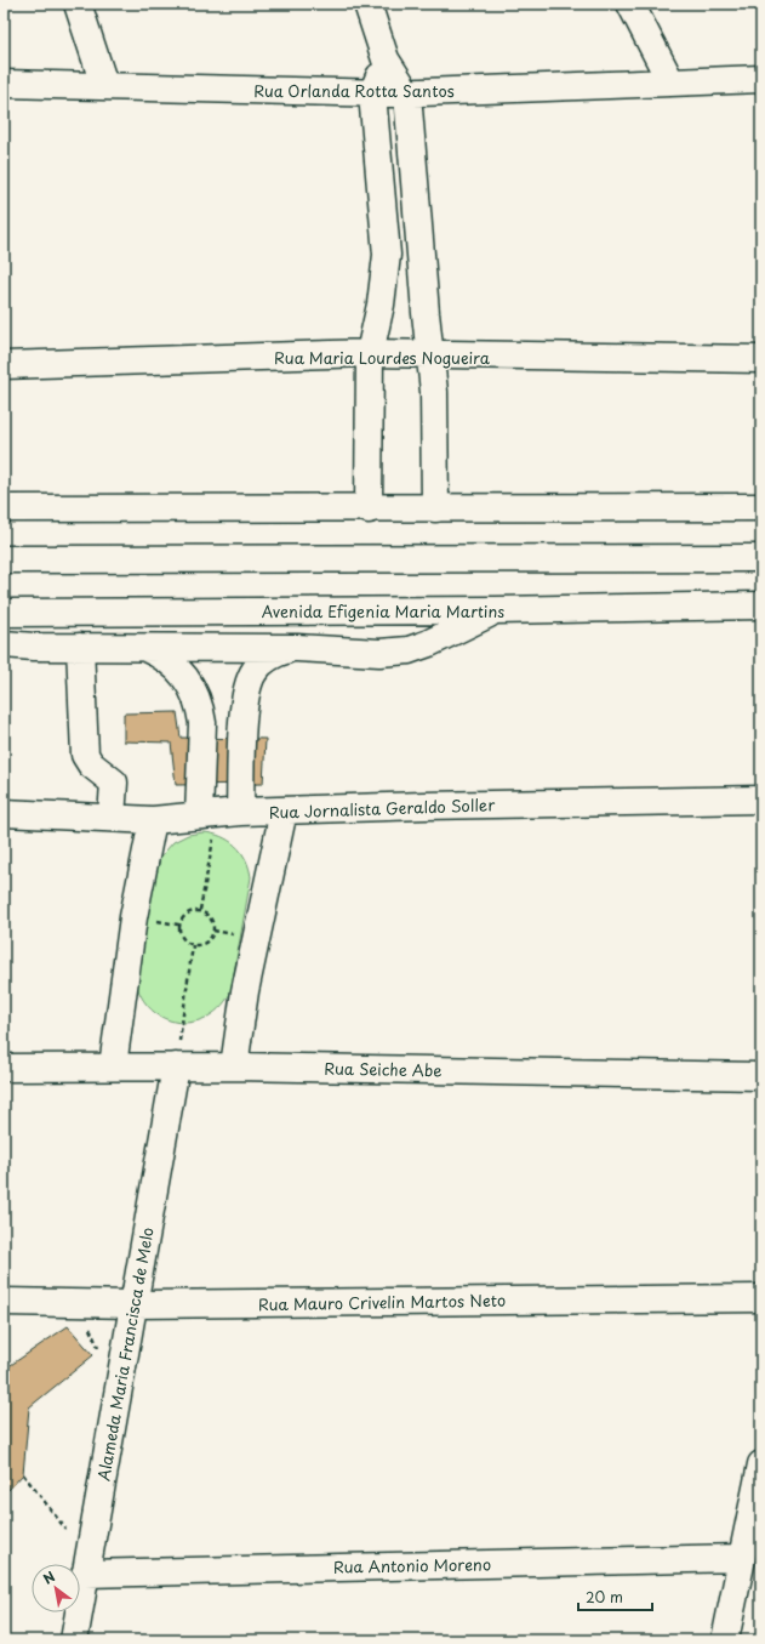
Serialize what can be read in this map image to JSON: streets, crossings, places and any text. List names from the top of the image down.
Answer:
{
  "streets": {
    "street": [
      "Rua Orlanda Rotta Santos",
      "Rua Maria Lourdes Nogueira",
      "Avenida Efigenia Maria Martins",
      "Rua Jornalista Geraldo Soller",
      "Rua Seiche Abe",
      "Rua Mauro Crivelin Martos Neto",
      "Alameda Maria Francisca de Melo",
      "Rua Antonio Moreno"
    ]
  },
  "crossings": [
    ["Rua Seiche Abe", "Alameda Maria Francisca de Melo"],
    ["Rua Mauro Crivelin Martos Neto", "Alameda Maria Francisca de Melo"],
    ["Alameda Maria Francisca de Melo", "Rua Antonio Moreno"]
  ],
  "scale_bar": "20 m",
  "north": "top left"
}
